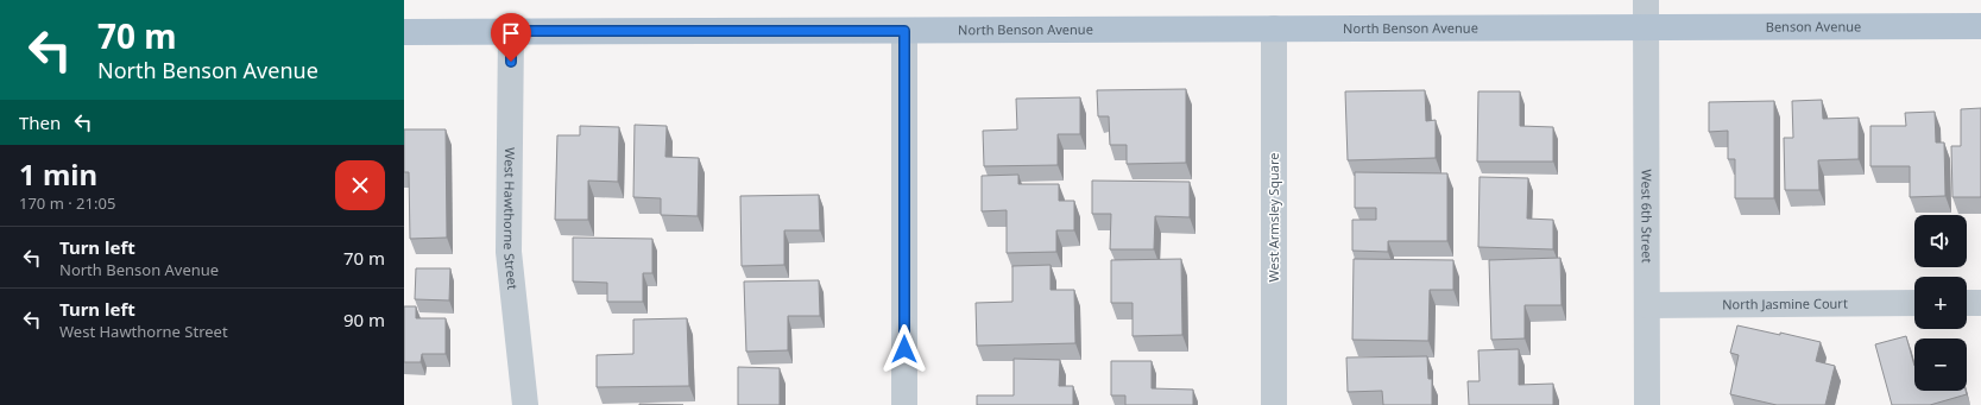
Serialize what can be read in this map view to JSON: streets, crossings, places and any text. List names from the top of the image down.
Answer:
{
  "streets": {
    "main road": ["Benson Avenue", "North Benson Avenue"],
    "street": [
      "West 6th Street",
      "West Armsley Square",
      "West Hawthorne Street",
      "North Jasmine Court"
    ]
  },
  "crossings": [
    ["Benson Avenue", "North Benson Avenue"],
    ["Benson Avenue", "West 6th Street"],
    ["North Benson Avenue", "West 6th Street"],
    ["North Benson Avenue", "West Armsley Square"],
    ["North Benson Avenue", "West Hawthorne Street"],
    ["West 6th Street", "North Jasmine Court"]
  ],
  "page": {
    "turn": ["70 m", "North Benson Avenue"],
    "then": "Then",
    "heading": ["1 min", "170 m · 21:05"],
    "map_buttons": ["+", "−"],
    "list": [
      {
        "name": "Turn left",
        "note": "North Benson Avenue",
        "value": "70 m"
      },
      {
        "name": "Turn left",
        "note": "West Hawthorne Street",
        "value": "90 m"
      }
    ]
  }
}
